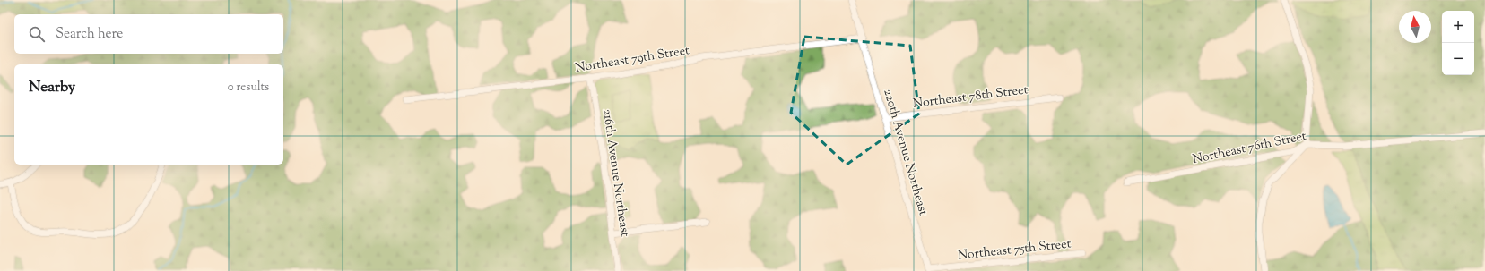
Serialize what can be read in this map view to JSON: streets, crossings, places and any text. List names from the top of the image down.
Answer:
{
  "streets": {
    "street": [
      "Northeast 79th Street",
      "Northeast 78th Street",
      "Northeast 76th Street",
      "220th Avenue Northeast",
      "216th Avenue Northeast",
      "Northeast 75th Street"
    ]
  },
  "crossings": [
    ["Northeast 79th Street", "220th Avenue Northeast"],
    ["Northeast 79th Street", "216th Avenue Northeast"],
    ["Northeast 78th Street", "220th Avenue Northeast"],
    ["220th Avenue Northeast", "Northeast 75th Street"]
  ],
  "north": "top",
  "page": {
    "map_buttons": ["+", "−"],
    "search": "Search here",
    "heading": ["Nearby", "0 results"]
  }
}
